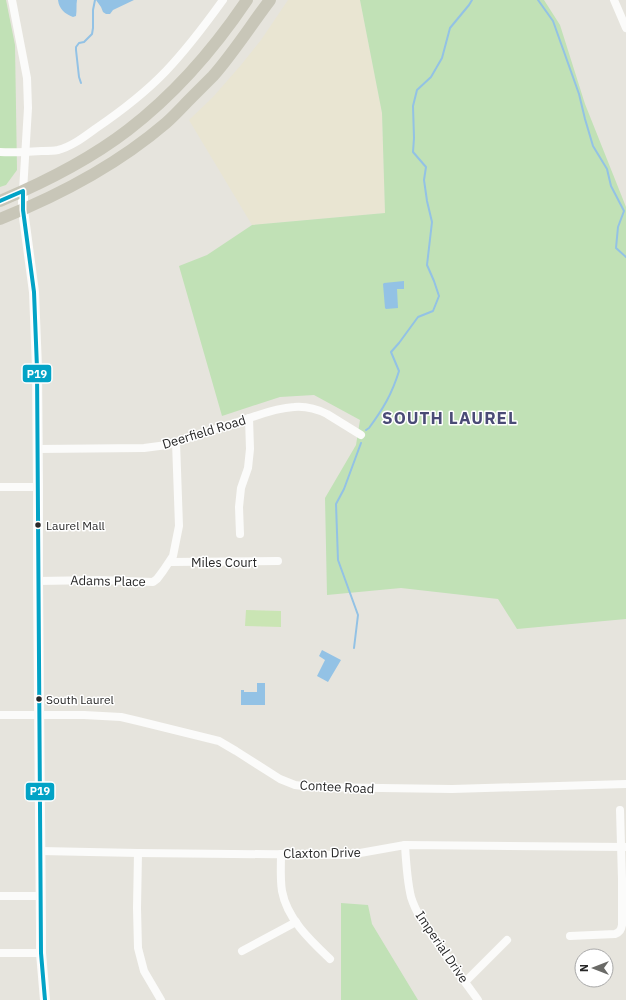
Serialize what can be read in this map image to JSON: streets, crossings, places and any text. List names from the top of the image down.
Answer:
{
  "streets": {
    "street": [
      "Deerfield Road",
      "Miles Court",
      "Adams Place",
      "Contee Road",
      "Claxton Drive",
      "Imperial Drive"
    ]
  },
  "crossings": [
    ["Miles Court", "Adams Place"],
    ["Claxton Drive", "Imperial Drive"]
  ],
  "districts": ["SOUTH LAUREL"],
  "places": ["Laurel Mall", "South Laurel"],
  "lines": ["transit line P19"],
  "north": "left"
}
